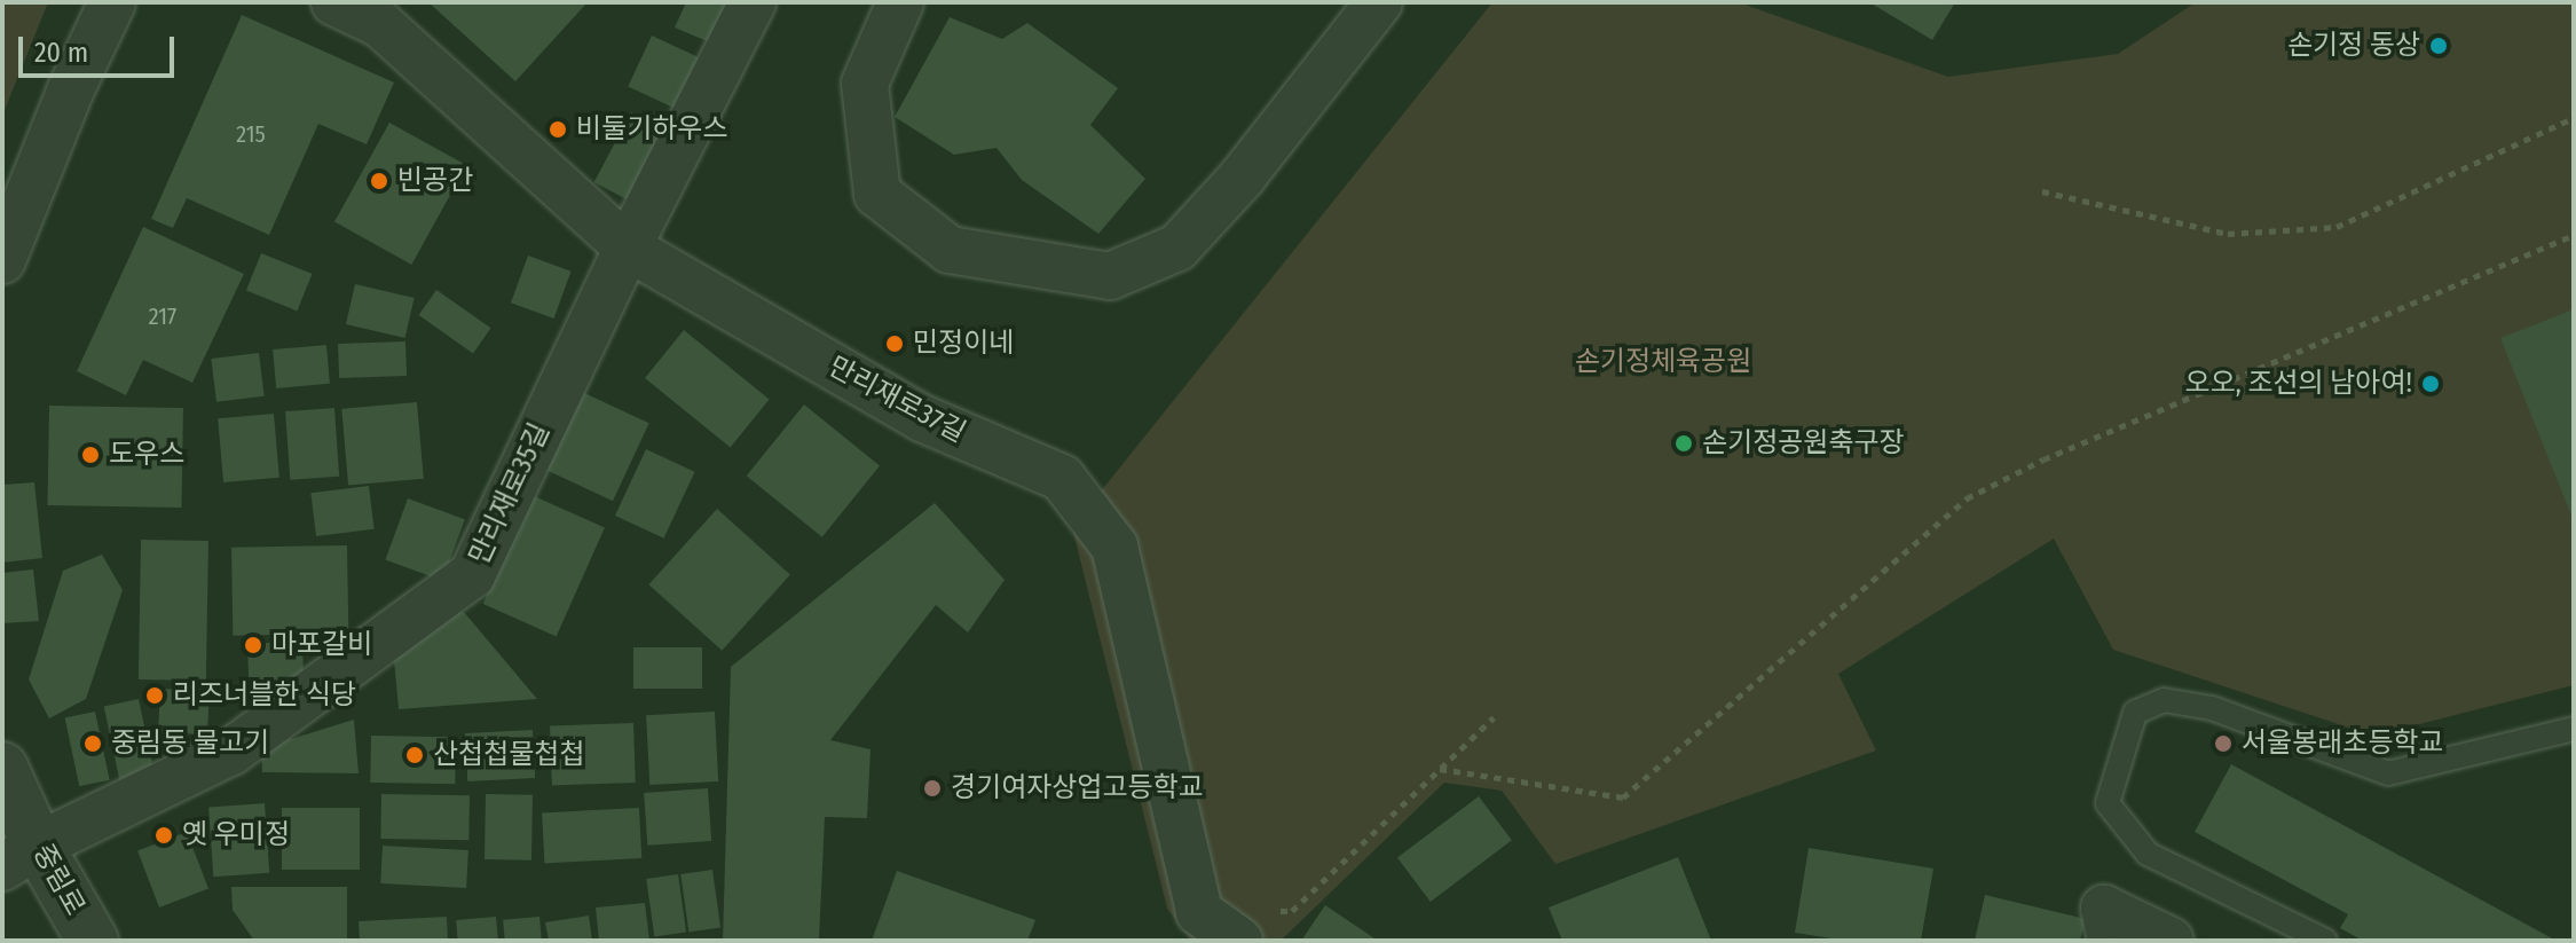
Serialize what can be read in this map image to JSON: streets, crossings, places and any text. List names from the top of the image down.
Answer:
{
  "streets": {
    "street": ["만리재로37길", "만리재로35길", "중림로"]
  },
  "crossings": [
    ["만리재로37길", "만리재로35길"],
    ["만리재로35길", "중림로"]
  ],
  "parks": ["손기정체육공원"],
  "places": [
    "손기정 동상",
    "비둘기하우스",
    "빈공간",
    "민정이네",
    "오오, 조선의 남아여!",
    "손기정공원축구장",
    "도우스",
    "마포갈비",
    "리즈너블한 식당",
    "중림동 물고기",
    "서울봉래초등학교",
    "산첩첩물첩첩",
    "경기여자상업고등학교",
    "옛 우미정"
  ],
  "house_numbers": ["215", "217"],
  "scale_bar": "20 m"
}
